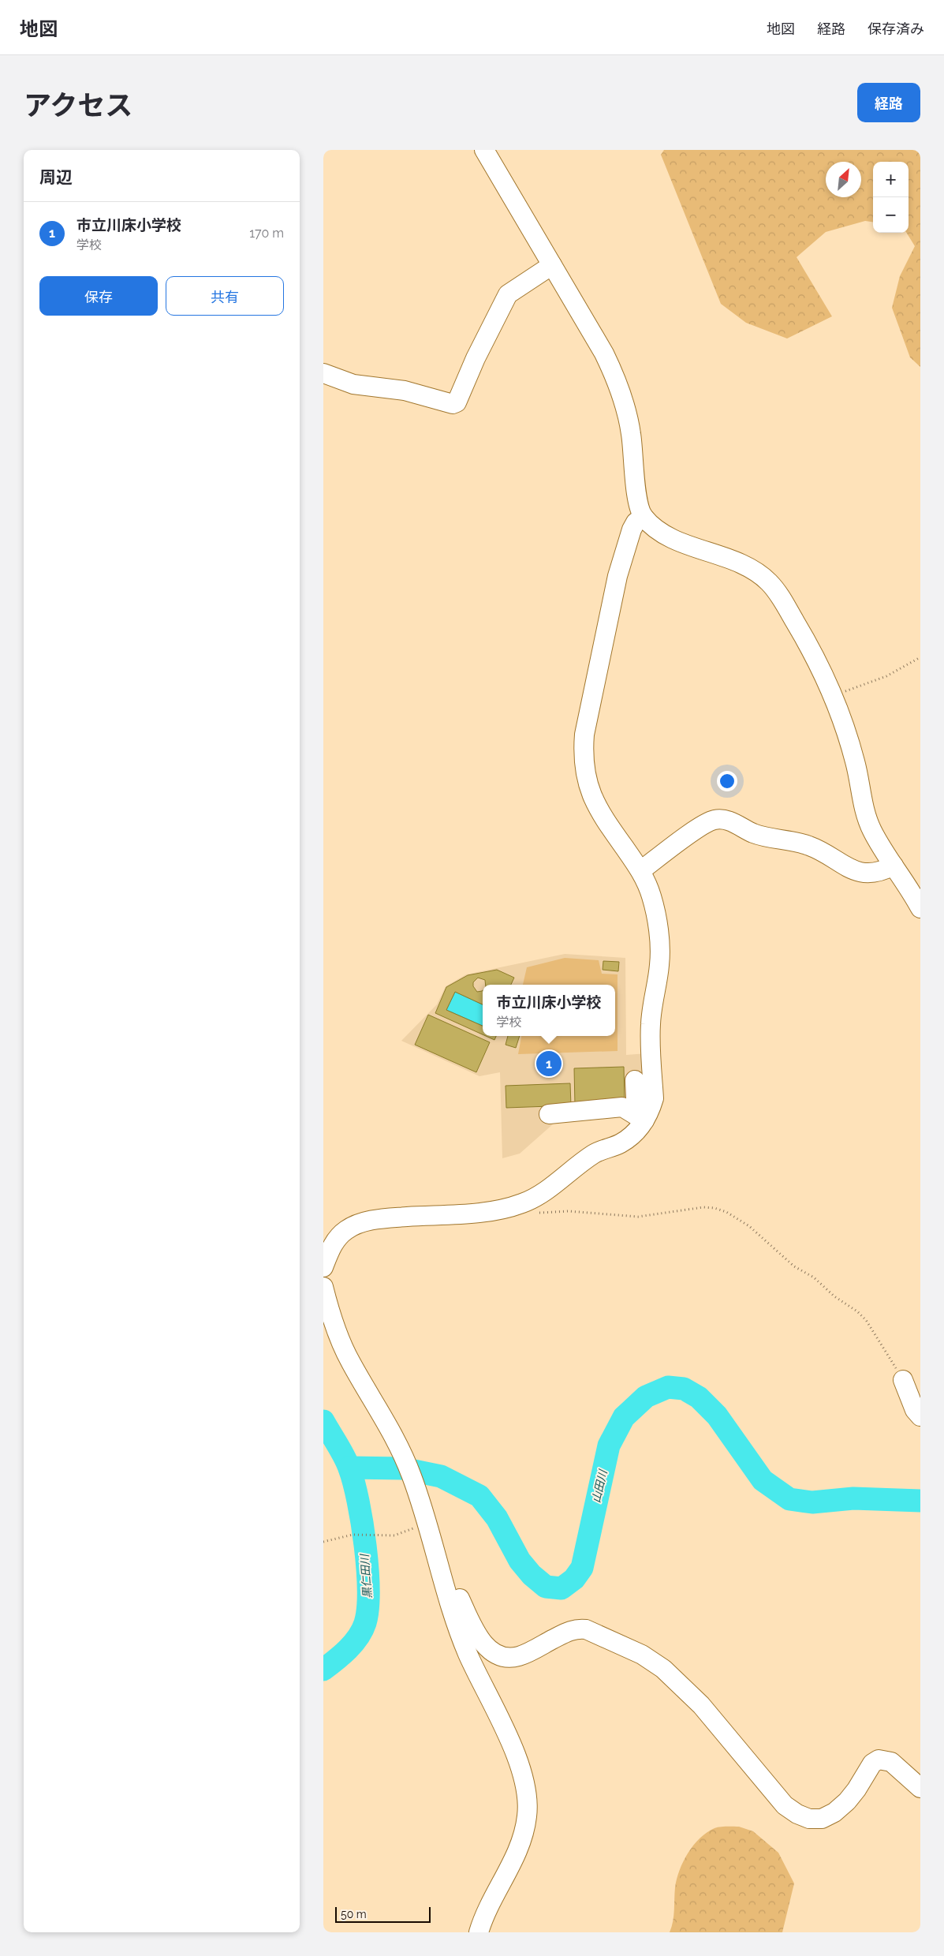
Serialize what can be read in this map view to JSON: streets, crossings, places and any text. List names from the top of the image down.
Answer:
{
  "water": ["山田川", "黒仁田川"],
  "scale_bar": "50 m",
  "north": "top right",
  "page": {
    "header": "地図",
    "nav": ["地図", "経路", "保存済み"],
    "title": "アクセス",
    "buttons": [
      "経路",
      ["保存", "共有"]
    ],
    "heading": "周辺",
    "map_buttons": ["+", "−"],
    "list": [
      {
        "mark": "1",
        "name": "市立川床小学校",
        "note": "学校",
        "value": "170 m"
      }
    ],
    "popup": ["市立川床小学校", "学校"],
    "pins": "1",
    "scale": "50 m"
  }
}
